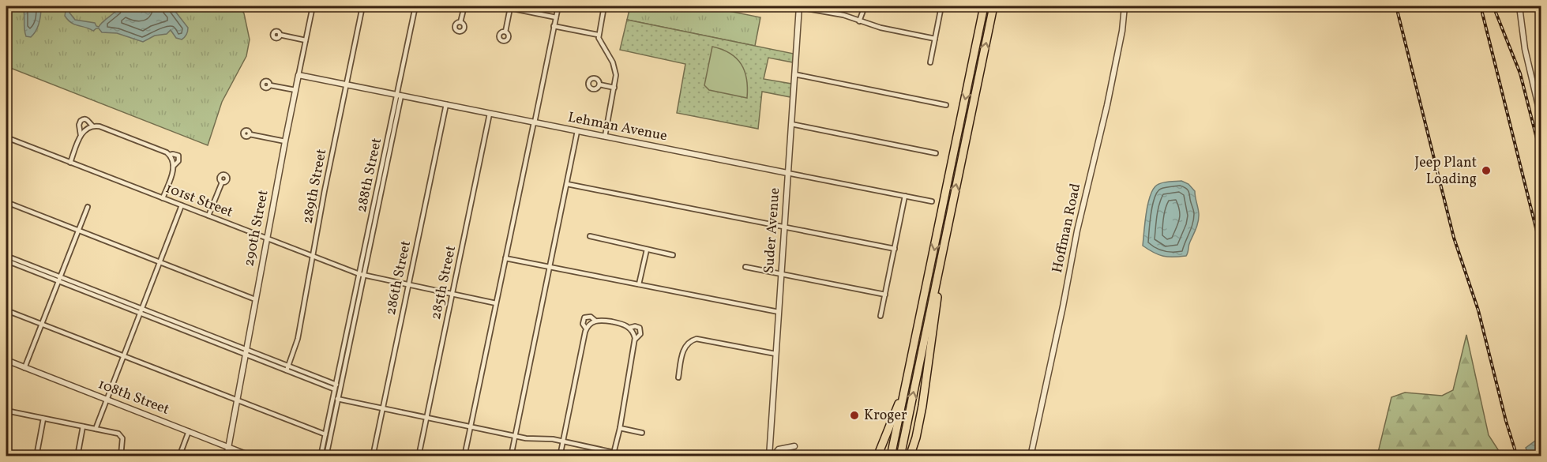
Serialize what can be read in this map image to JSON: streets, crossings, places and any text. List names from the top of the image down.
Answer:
{
  "streets": {
    "street": [
      "Lehman Avenue",
      "288th Street",
      "289th Street",
      "101st Street",
      "290th Street",
      "Hoffman Road",
      "Suder Avenue",
      "286th Street",
      "285th Street",
      "108th Street"
    ]
  },
  "crossings": [
    ["Lehman Avenue", "288th Street"],
    ["Lehman Avenue", "289th Street"],
    ["Lehman Avenue", "290th Street"],
    ["Lehman Avenue", "Suder Avenue"],
    ["Lehman Avenue", "286th Street"],
    ["Lehman Avenue", "285th Street"],
    ["288th Street", "101st Street"],
    ["289th Street", "101st Street"],
    ["101st Street", "290th Street"],
    ["101st Street", "286th Street"],
    ["101st Street", "285th Street"],
    ["290th Street", "108th Street"]
  ],
  "places": ["Jeep Plant Loading", "Kroger"]
}
